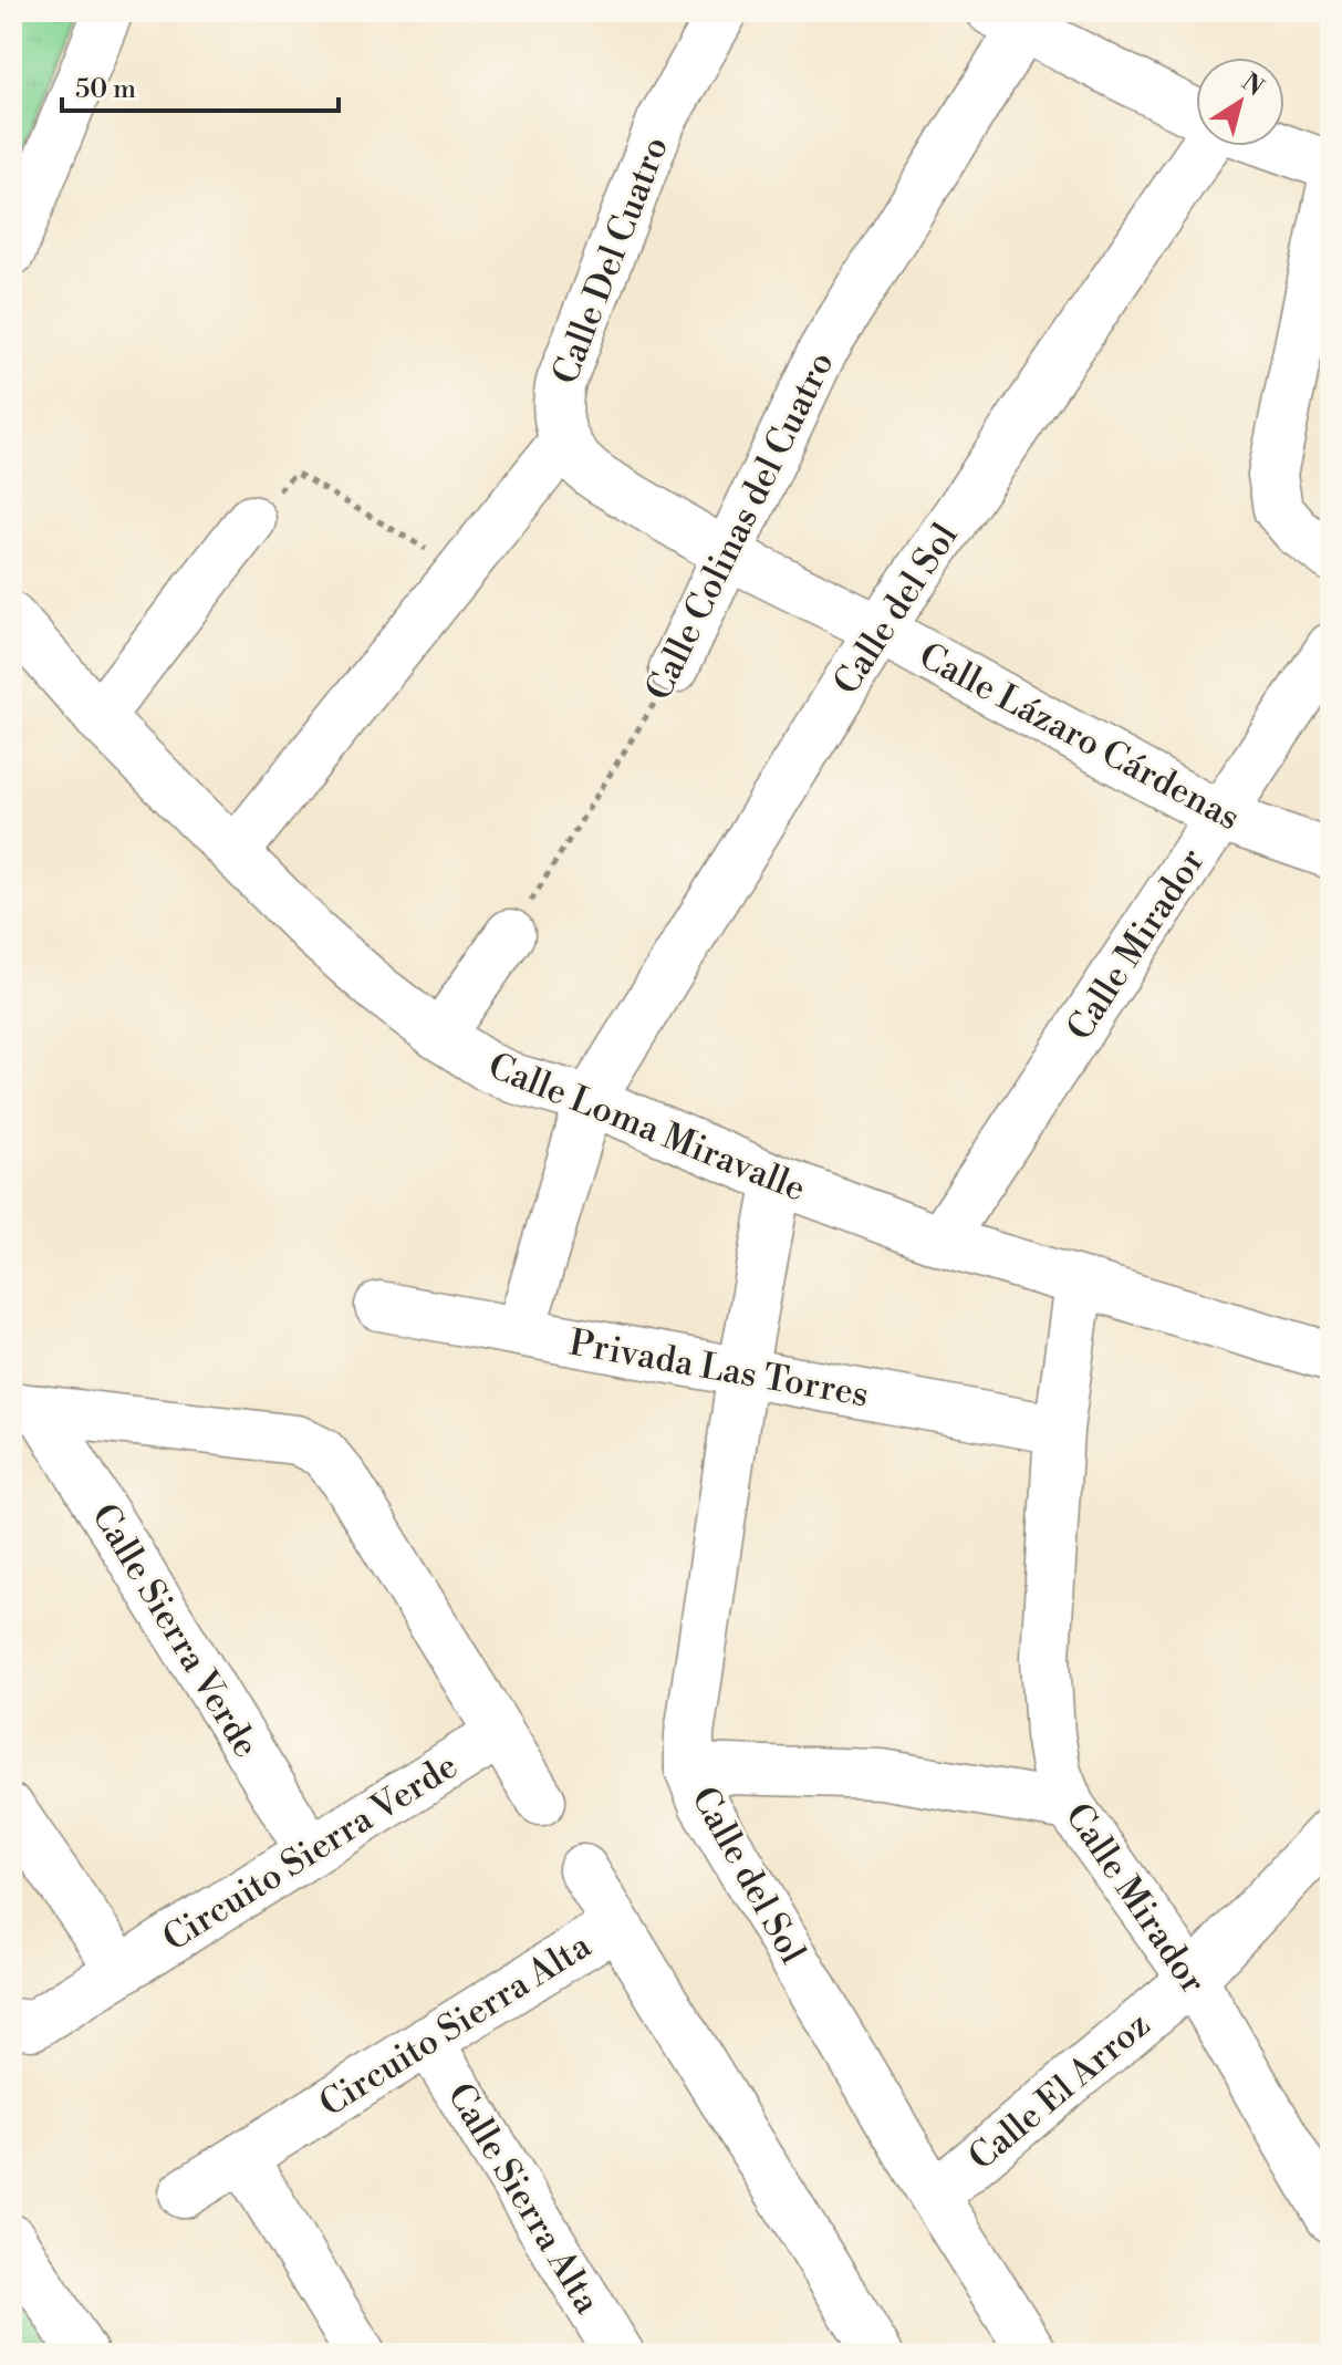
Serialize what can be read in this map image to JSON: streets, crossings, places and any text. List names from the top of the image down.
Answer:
{
  "streets": {
    "street": [
      "Calle Del Cuatro",
      "Calle Colinas del Cuatro",
      "Calle del Sol",
      "Calle Lázaro Cárdenas",
      "Calle Mirador",
      "Calle Loma Miravalle",
      "Privada Las Torres",
      "Calle Sierra Verde",
      "Circuito Sierra Verde",
      "Circuito Sierra Alta",
      "Calle El Arroz",
      "Calle Sierra Alta"
    ]
  },
  "crossings": [
    ["Calle Del Cuatro", "Calle Lázaro Cárdenas"],
    ["Calle Colinas del Cuatro", "Calle Lázaro Cárdenas"],
    ["Calle del Sol", "Calle Lázaro Cárdenas"],
    ["Calle del Sol", "Calle Loma Miravalle"],
    ["Calle del Sol", "Privada Las Torres"],
    ["Calle del Sol", "Calle El Arroz"],
    ["Calle Lázaro Cárdenas", "Calle Mirador"],
    ["Calle Mirador", "Calle Loma Miravalle"],
    ["Calle Mirador", "Privada Las Torres"],
    ["Calle Mirador", "Calle El Arroz"],
    ["Calle Sierra Verde", "Circuito Sierra Verde"],
    ["Circuito Sierra Alta", "Calle Sierra Alta"]
  ],
  "scale_bar": "50 m",
  "north": "top right"
}
